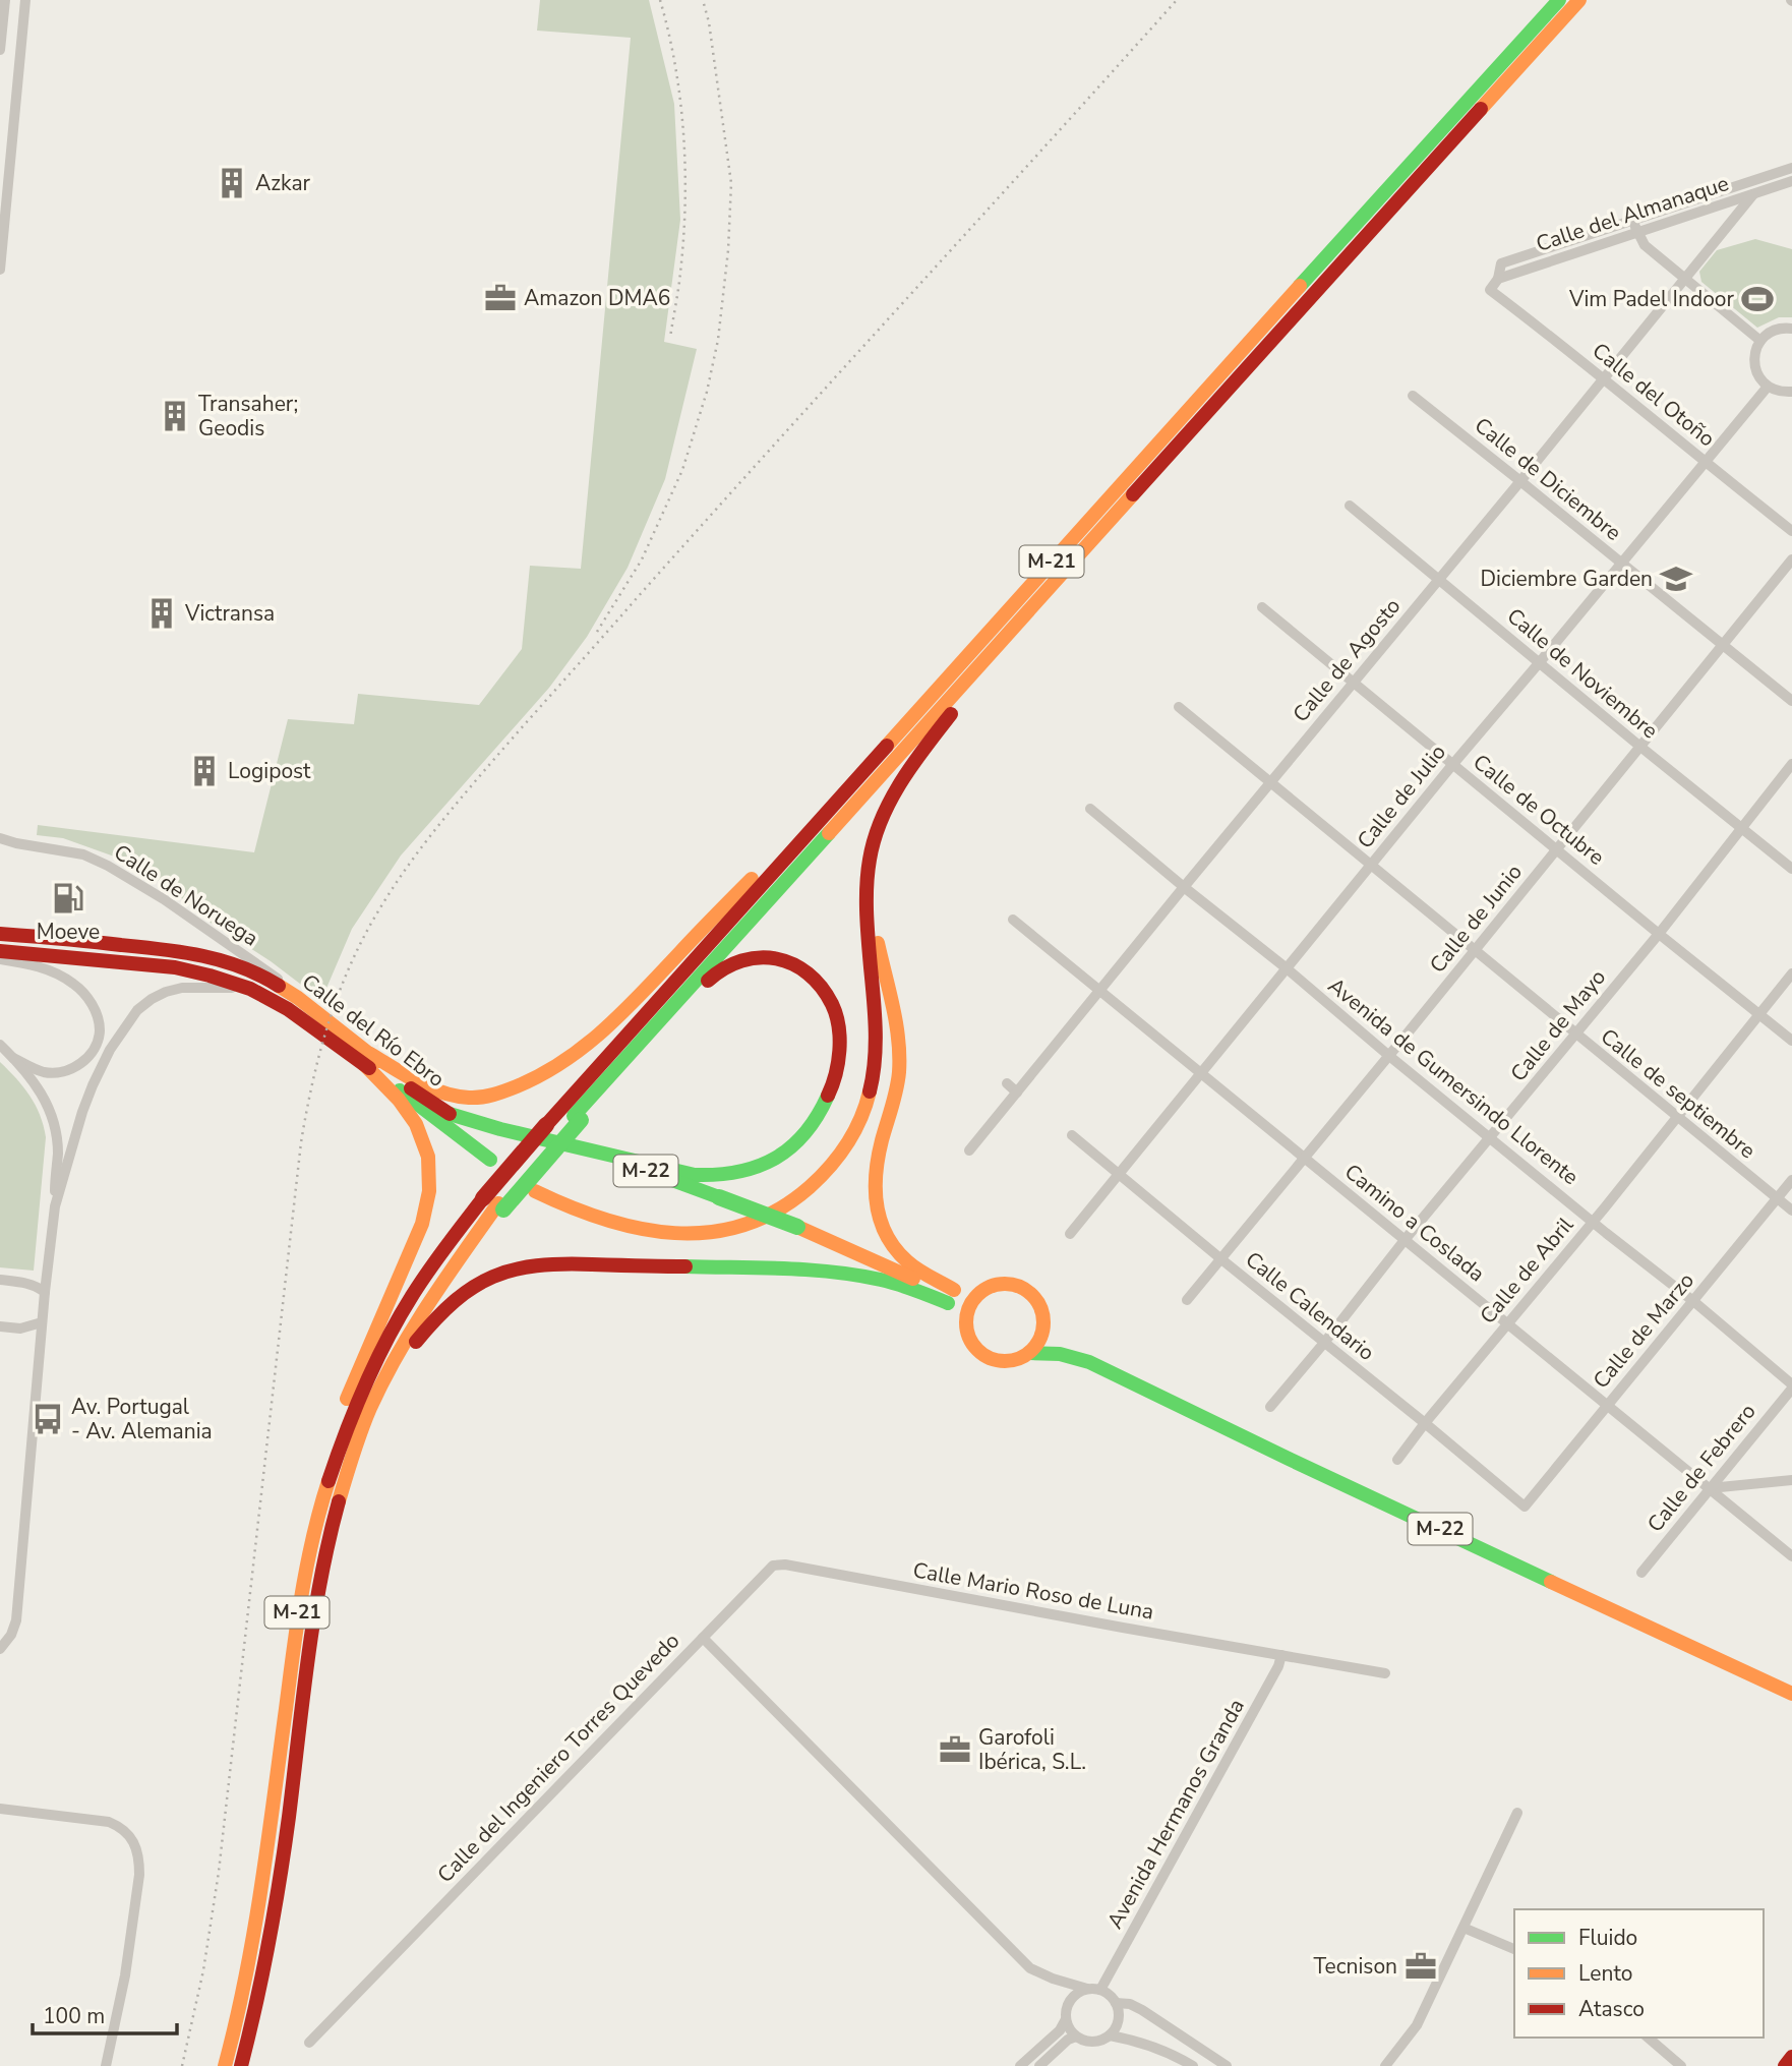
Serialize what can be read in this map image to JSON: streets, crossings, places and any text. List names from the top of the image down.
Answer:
{
  "streets": {
    "main road": ["M-21", "Calle del Río Ebro", "M-22"],
    "street": [
      "Calle del Almanaque",
      "Calle del Otoño",
      "Calle de Diciembre",
      "Calle de Agosto",
      "Calle de Noviembre",
      "Calle de Julio",
      "Calle de Octubre",
      "Calle de Noruega",
      "Calle de Junio",
      "Calle de Mayo",
      "Avenida de Gumersindo Llorente",
      "Calle de septiembre",
      "Camino a Coslada",
      "Calle de Abril",
      "Calle Calendario",
      "Calle de Marzo",
      "Calle de Febrero",
      "Calle Mario Roso de Luna",
      "Calle del Ingeniero Torres Quevedo",
      "Avenida Hermanos Granda"
    ]
  },
  "crossings": [
    ["Calle del Almanaque", "Calle del Otoño"],
    ["Calle del Almanaque", "Calle de Agosto"],
    ["Calle del Otoño", "Calle de Agosto"],
    ["Calle del Otoño", "Calle de Julio"],
    ["Calle de Diciembre", "Calle de Agosto"],
    ["Calle de Diciembre", "Calle de Julio"],
    ["Calle de Diciembre", "Calle de Junio"],
    ["Calle de Agosto", "Calle de Noviembre"],
    ["Calle de Agosto", "Calle de Octubre"],
    ["Calle de Agosto", "Avenida de Gumersindo Llorente"],
    ["Calle de Agosto", "Calle de septiembre"],
    ["Calle de Agosto", "Camino a Coslada"],
    ["Calle de Noviembre", "Calle de Julio"],
    ["Calle de Noviembre", "Calle de Junio"],
    ["Calle de Noviembre", "Calle de Mayo"],
    ["Calle de Julio", "Calle de Octubre"],
    ["Calle de Julio", "Avenida de Gumersindo Llorente"],
    ["Calle de Julio", "Calle de septiembre"],
    ["Calle de Julio", "Camino a Coslada"],
    ["Calle de Julio", "Calle Calendario"],
    ["Calle de Octubre", "Calle de Junio"],
    ["Calle de Octubre", "Calle de Mayo"],
    ["Calle de Octubre", "Calle de Abril"],
    ["Calle de Noruega", "Calle del Río Ebro"],
    ["Calle de Junio", "Avenida de Gumersindo Llorente"],
    ["Calle de Junio", "Calle de septiembre"],
    ["Calle de Junio", "Camino a Coslada"],
    ["Calle de Junio", "Calle Calendario"],
    ["Calle de Mayo", "Avenida de Gumersindo Llorente"],
    ["Calle de Mayo", "Calle de septiembre"],
    ["Calle de Mayo", "Camino a Coslada"],
    ["Calle de Mayo", "Calle Calendario"],
    ["Calle del Río Ebro", "M-22"],
    ["Avenida de Gumersindo Llorente", "Calle de Abril"],
    ["Avenida de Gumersindo Llorente", "Calle de Marzo"],
    ["Avenida de Gumersindo Llorente", "Calle de Febrero"],
    ["Calle de septiembre", "Calle de Abril"],
    ["Calle de septiembre", "Calle de Marzo"],
    ["Camino a Coslada", "Calle de Abril"],
    ["Camino a Coslada", "Calle de Marzo"],
    ["Camino a Coslada", "Calle de Febrero"],
    ["Calle de Abril", "Calle Calendario"],
    ["Calle Calendario", "Calle de Marzo"],
    ["Calle Mario Roso de Luna", "Calle del Ingeniero Torres Quevedo"],
    ["Calle Mario Roso de Luna", "Avenida Hermanos Granda"],
    ["Calle del Ingeniero Torres Quevedo", "Avenida Hermanos Granda"]
  ],
  "places": {
    "building": [
      "Azkar",
      "Transaher; Geodis",
      "Victransa",
      "Logipost"
    ],
    "office": ["Amazon DMA6", "Garofoli Ibérica, S.L.", "Tecnison"],
    "sports": ["Vim Padel Indoor"],
    "school or university": ["Diciembre Garden"],
    "fuel station": ["Moeve"],
    "bus stop": ["Av. Portugal - Av. Alemania"]
  },
  "legend": ["Fluido", "Lento", "Atasco"],
  "scale_bar": "100 m"
}
